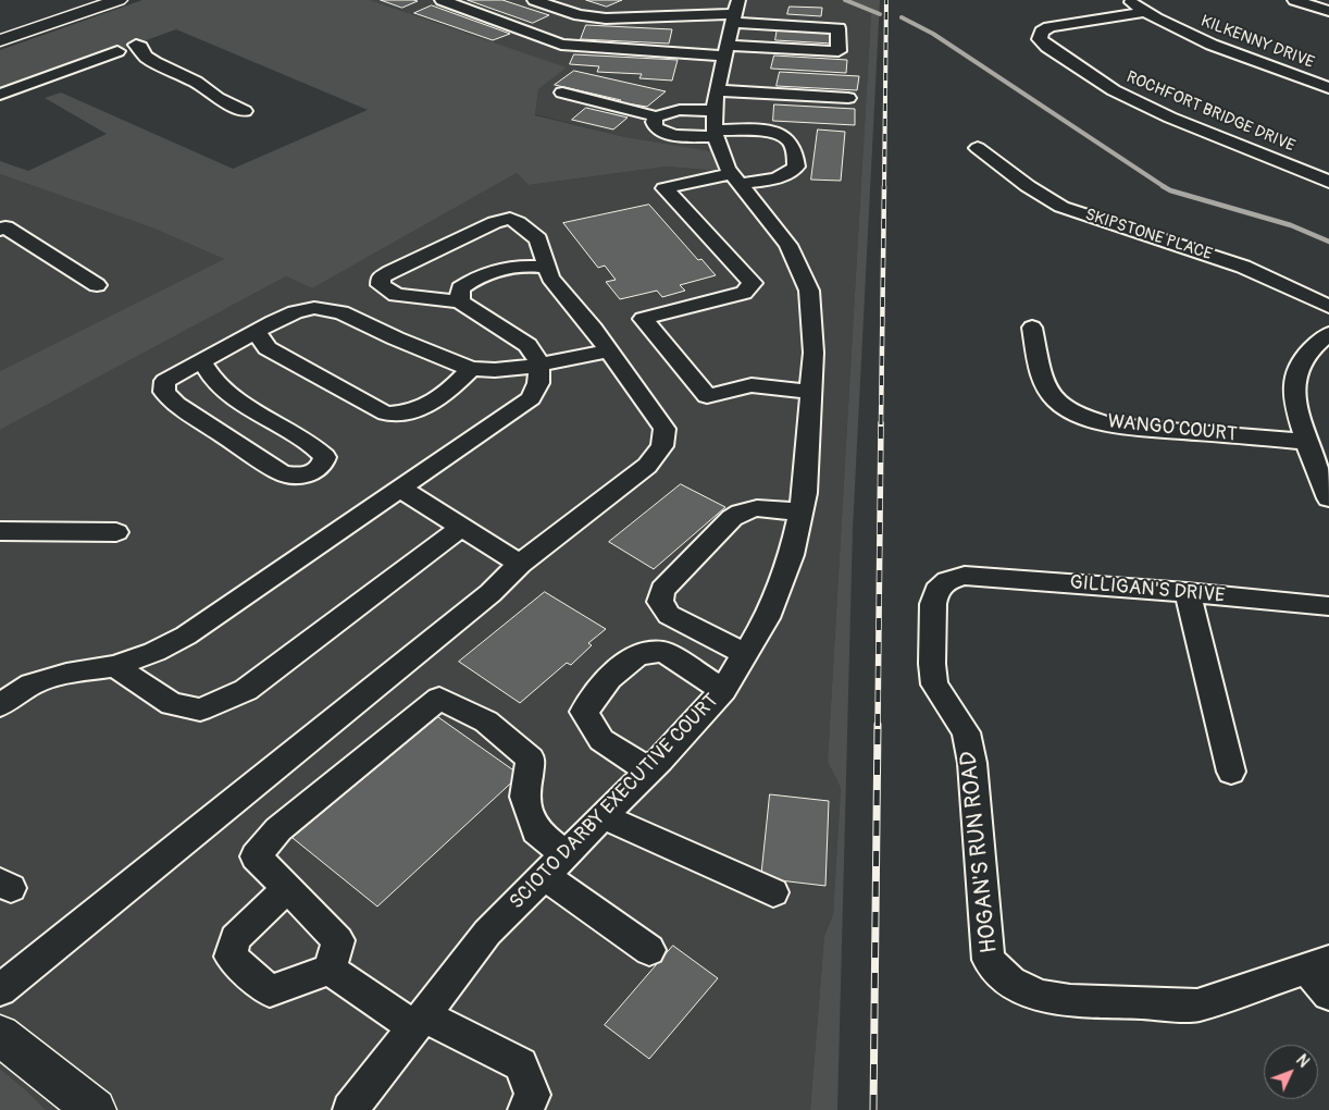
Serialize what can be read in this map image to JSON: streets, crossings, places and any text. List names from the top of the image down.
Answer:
{
  "streets": {
    "street": [
      "KILKENNY DRIVE",
      "ROCHFORT BRIDGE DRIVE",
      "SKIPSTONE PLACE",
      "WANGO COURT",
      "GILLIGAN'S DRIVE",
      "SCIOTO DARBY EXECUTIVE COURT",
      "HOGAN'S RUN ROAD"
    ]
  },
  "crossings": [
    ["KILKENNY DRIVE", "ROCHFORT BRIDGE DRIVE"],
    ["GILLIGAN'S DRIVE", "HOGAN'S RUN ROAD"]
  ],
  "north": "top right"
}
